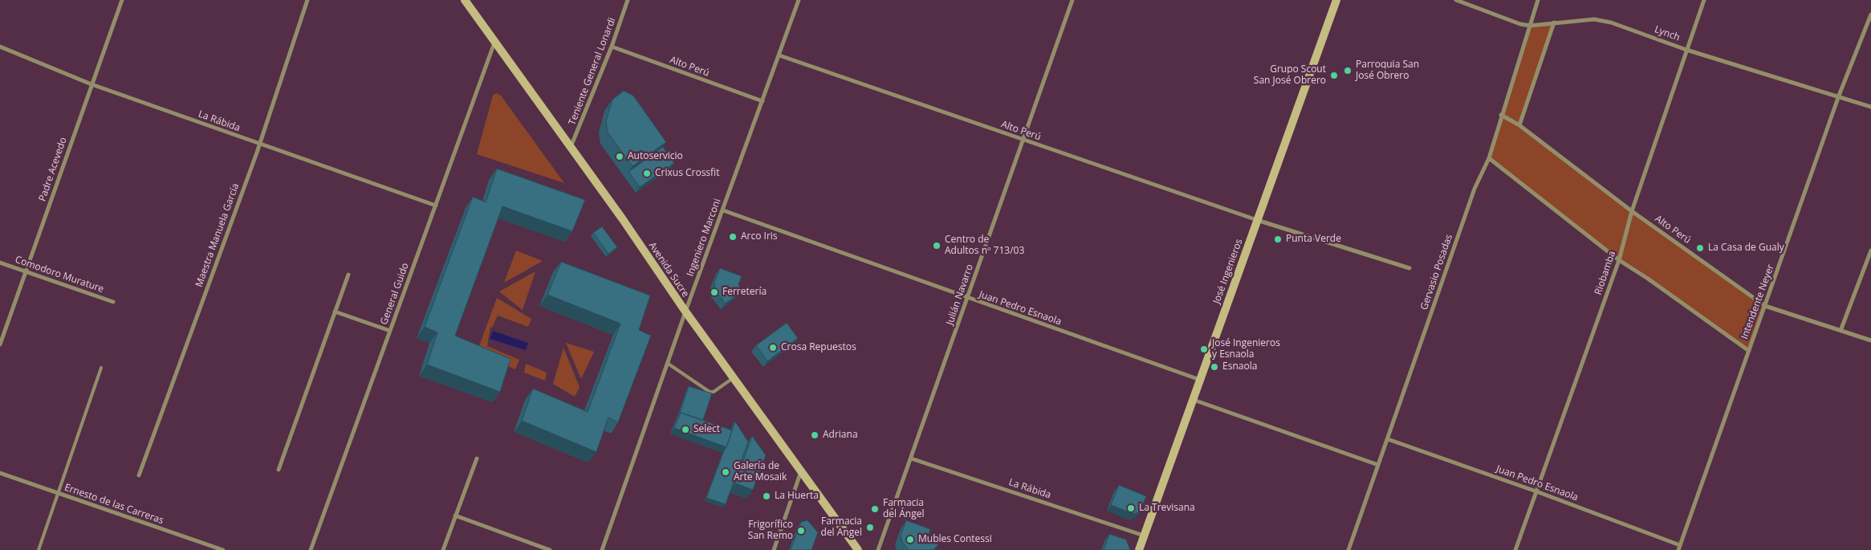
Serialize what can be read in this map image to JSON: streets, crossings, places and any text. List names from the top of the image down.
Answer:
{
  "streets": {
    "main road": ["Avenida Sucre", "José Ingenieros"],
    "street": [
      "Lynch",
      "Alto Perú",
      "Teniente General Lonardi",
      "La Rábida",
      "Padre Acevedo",
      "Maestra Manuela García",
      "Ingeniero Marconi",
      "Gervasio Posadas",
      "Riobamba",
      "Comodoro Murature",
      "General Guido",
      "Julián Navarro",
      "Intendente Neyer",
      "Juan Pedro Esnaola",
      "Ernesto de las Carreras"
    ]
  },
  "crossings": [
    ["Lynch", "Gervasio Posadas"],
    ["Lynch", "Riobamba"],
    ["Lynch", "Intendente Neyer"],
    ["Alto Perú", "Teniente General Lonardi"],
    ["Alto Perú", "Ingeniero Marconi"],
    ["Alto Perú", "José Ingenieros"],
    ["Alto Perú", "Gervasio Posadas"],
    ["Alto Perú", "Riobamba"],
    ["Alto Perú", "Julián Navarro"],
    ["Alto Perú", "Intendente Neyer"],
    ["Teniente General Lonardi", "Avenida Sucre"],
    ["La Rábida", "Padre Acevedo"],
    ["La Rábida", "Maestra Manuela García"],
    ["La Rábida", "José Ingenieros"],
    ["La Rábida", "General Guido"],
    ["La Rábida", "Julián Navarro"],
    ["Padre Acevedo", "Comodoro Murature"],
    ["Ingeniero Marconi", "Avenida Sucre"],
    ["Ingeniero Marconi", "Juan Pedro Esnaola"],
    ["Avenida Sucre", "General Guido"],
    ["José Ingenieros", "Juan Pedro Esnaola"],
    ["Gervasio Posadas", "Juan Pedro Esnaola"],
    ["Riobamba", "Juan Pedro Esnaola"],
    ["Julián Navarro", "Juan Pedro Esnaola"],
    ["Intendente Neyer", "Juan Pedro Esnaola"]
  ],
  "places": [
    "Parroquia San José Obrero",
    "Grupo Scout San José Obrero",
    "Autoservicio",
    "Crixus Crossfit",
    "Arco Iris",
    "Punta Verde",
    "Centro de Adultos nº 713/03",
    "La Casa de Gualy",
    "Ferretería",
    "Crosa Repuestos",
    "José Ingenieros y Esnaola",
    "Esnaola",
    "Select",
    "Adriana",
    "Galería de Arte Mosaik",
    "La Huerta",
    "La Trevisana",
    "Farmacia del Ángel",
    "Farmacia del Angel",
    "Frigorífico San Remo",
    "Mubles Contessi"
  ]
}
